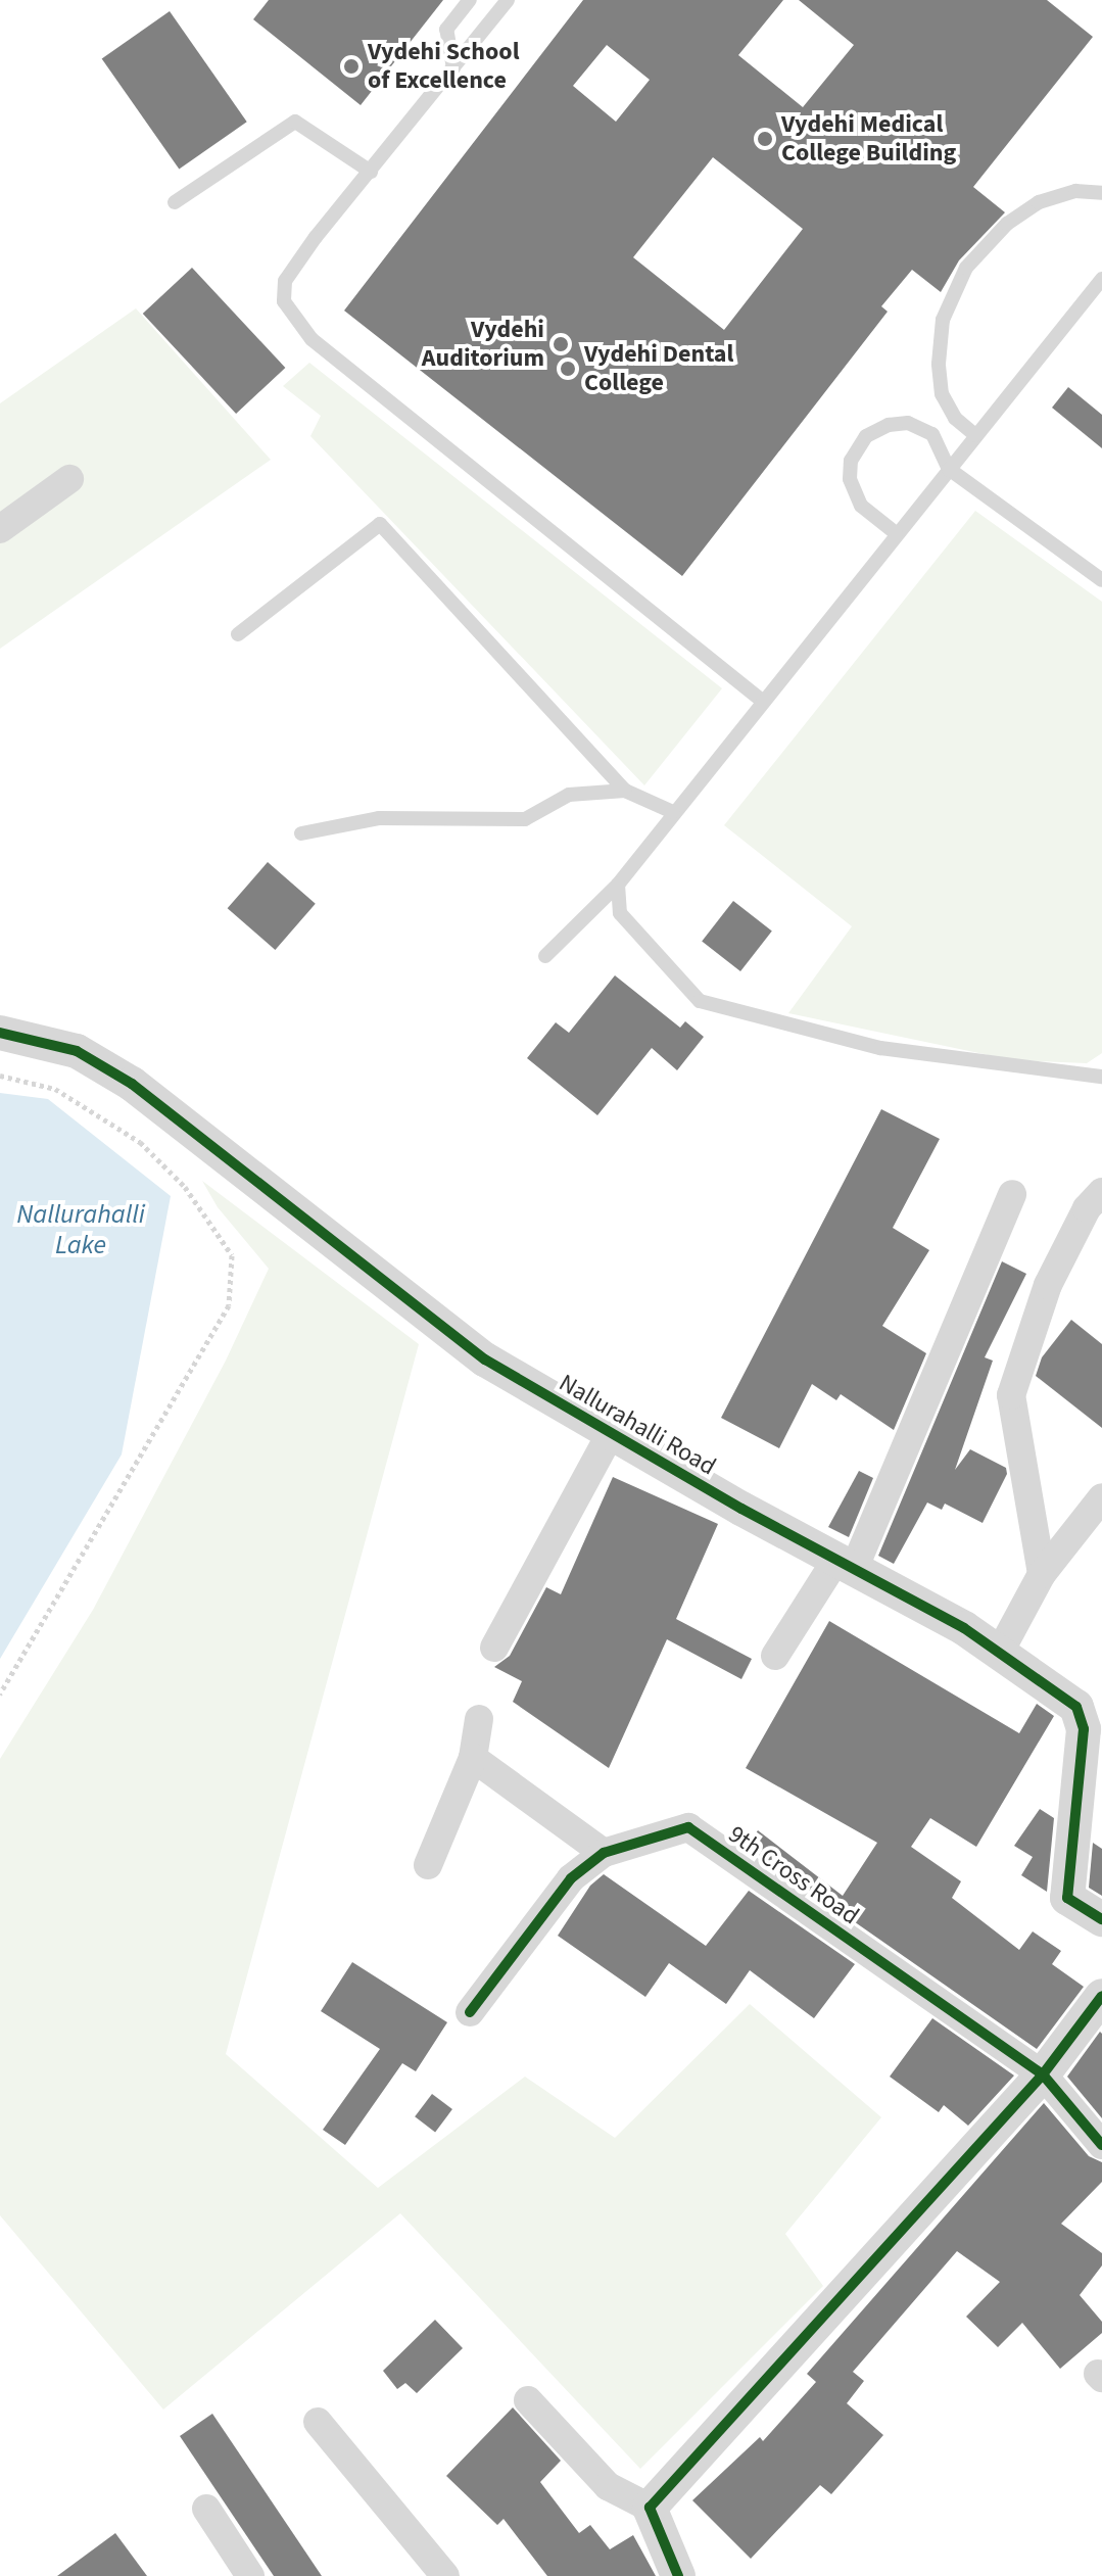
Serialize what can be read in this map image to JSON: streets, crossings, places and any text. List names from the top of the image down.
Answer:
{
  "streets": {
    "street": ["Nallurahalli Road", "9th Cross Road"]
  },
  "water": ["Nallurahalli Lake"],
  "places": [
    "Vydehi School of Excellence",
    "Vydehi Medical College Building",
    "Vydehi Auditorium",
    "Vydehi Dental College"
  ]
}
